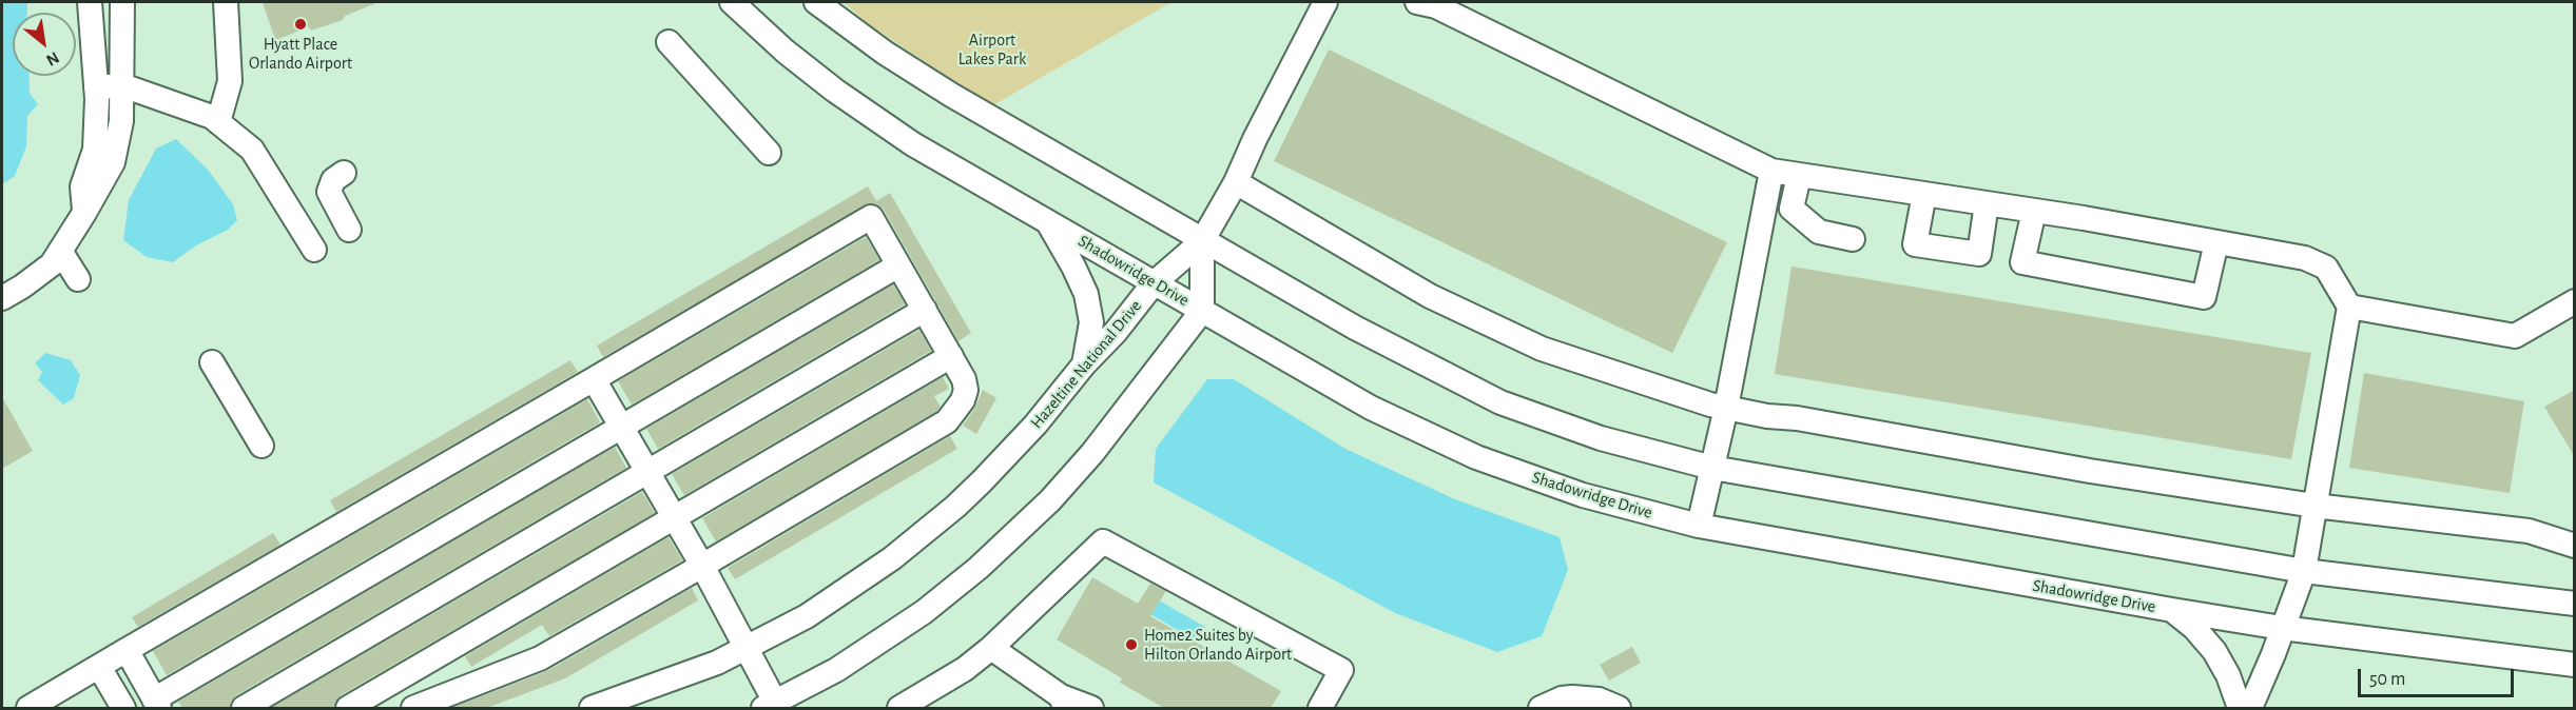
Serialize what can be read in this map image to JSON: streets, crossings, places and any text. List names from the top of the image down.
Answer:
{
  "streets": {
    "street": ["Shadowridge Drive", "Hazeltine National Drive"]
  },
  "crossings": [
    ["Shadowridge Drive", "Hazeltine National Drive"]
  ],
  "parks": ["Airport Lakes Park"],
  "places": ["Hyatt Place Orlando Airport", "Home2 Suites by Hilton Orlando Airport"],
  "scale_bar": "50 m",
  "north": "bottom right"
}
